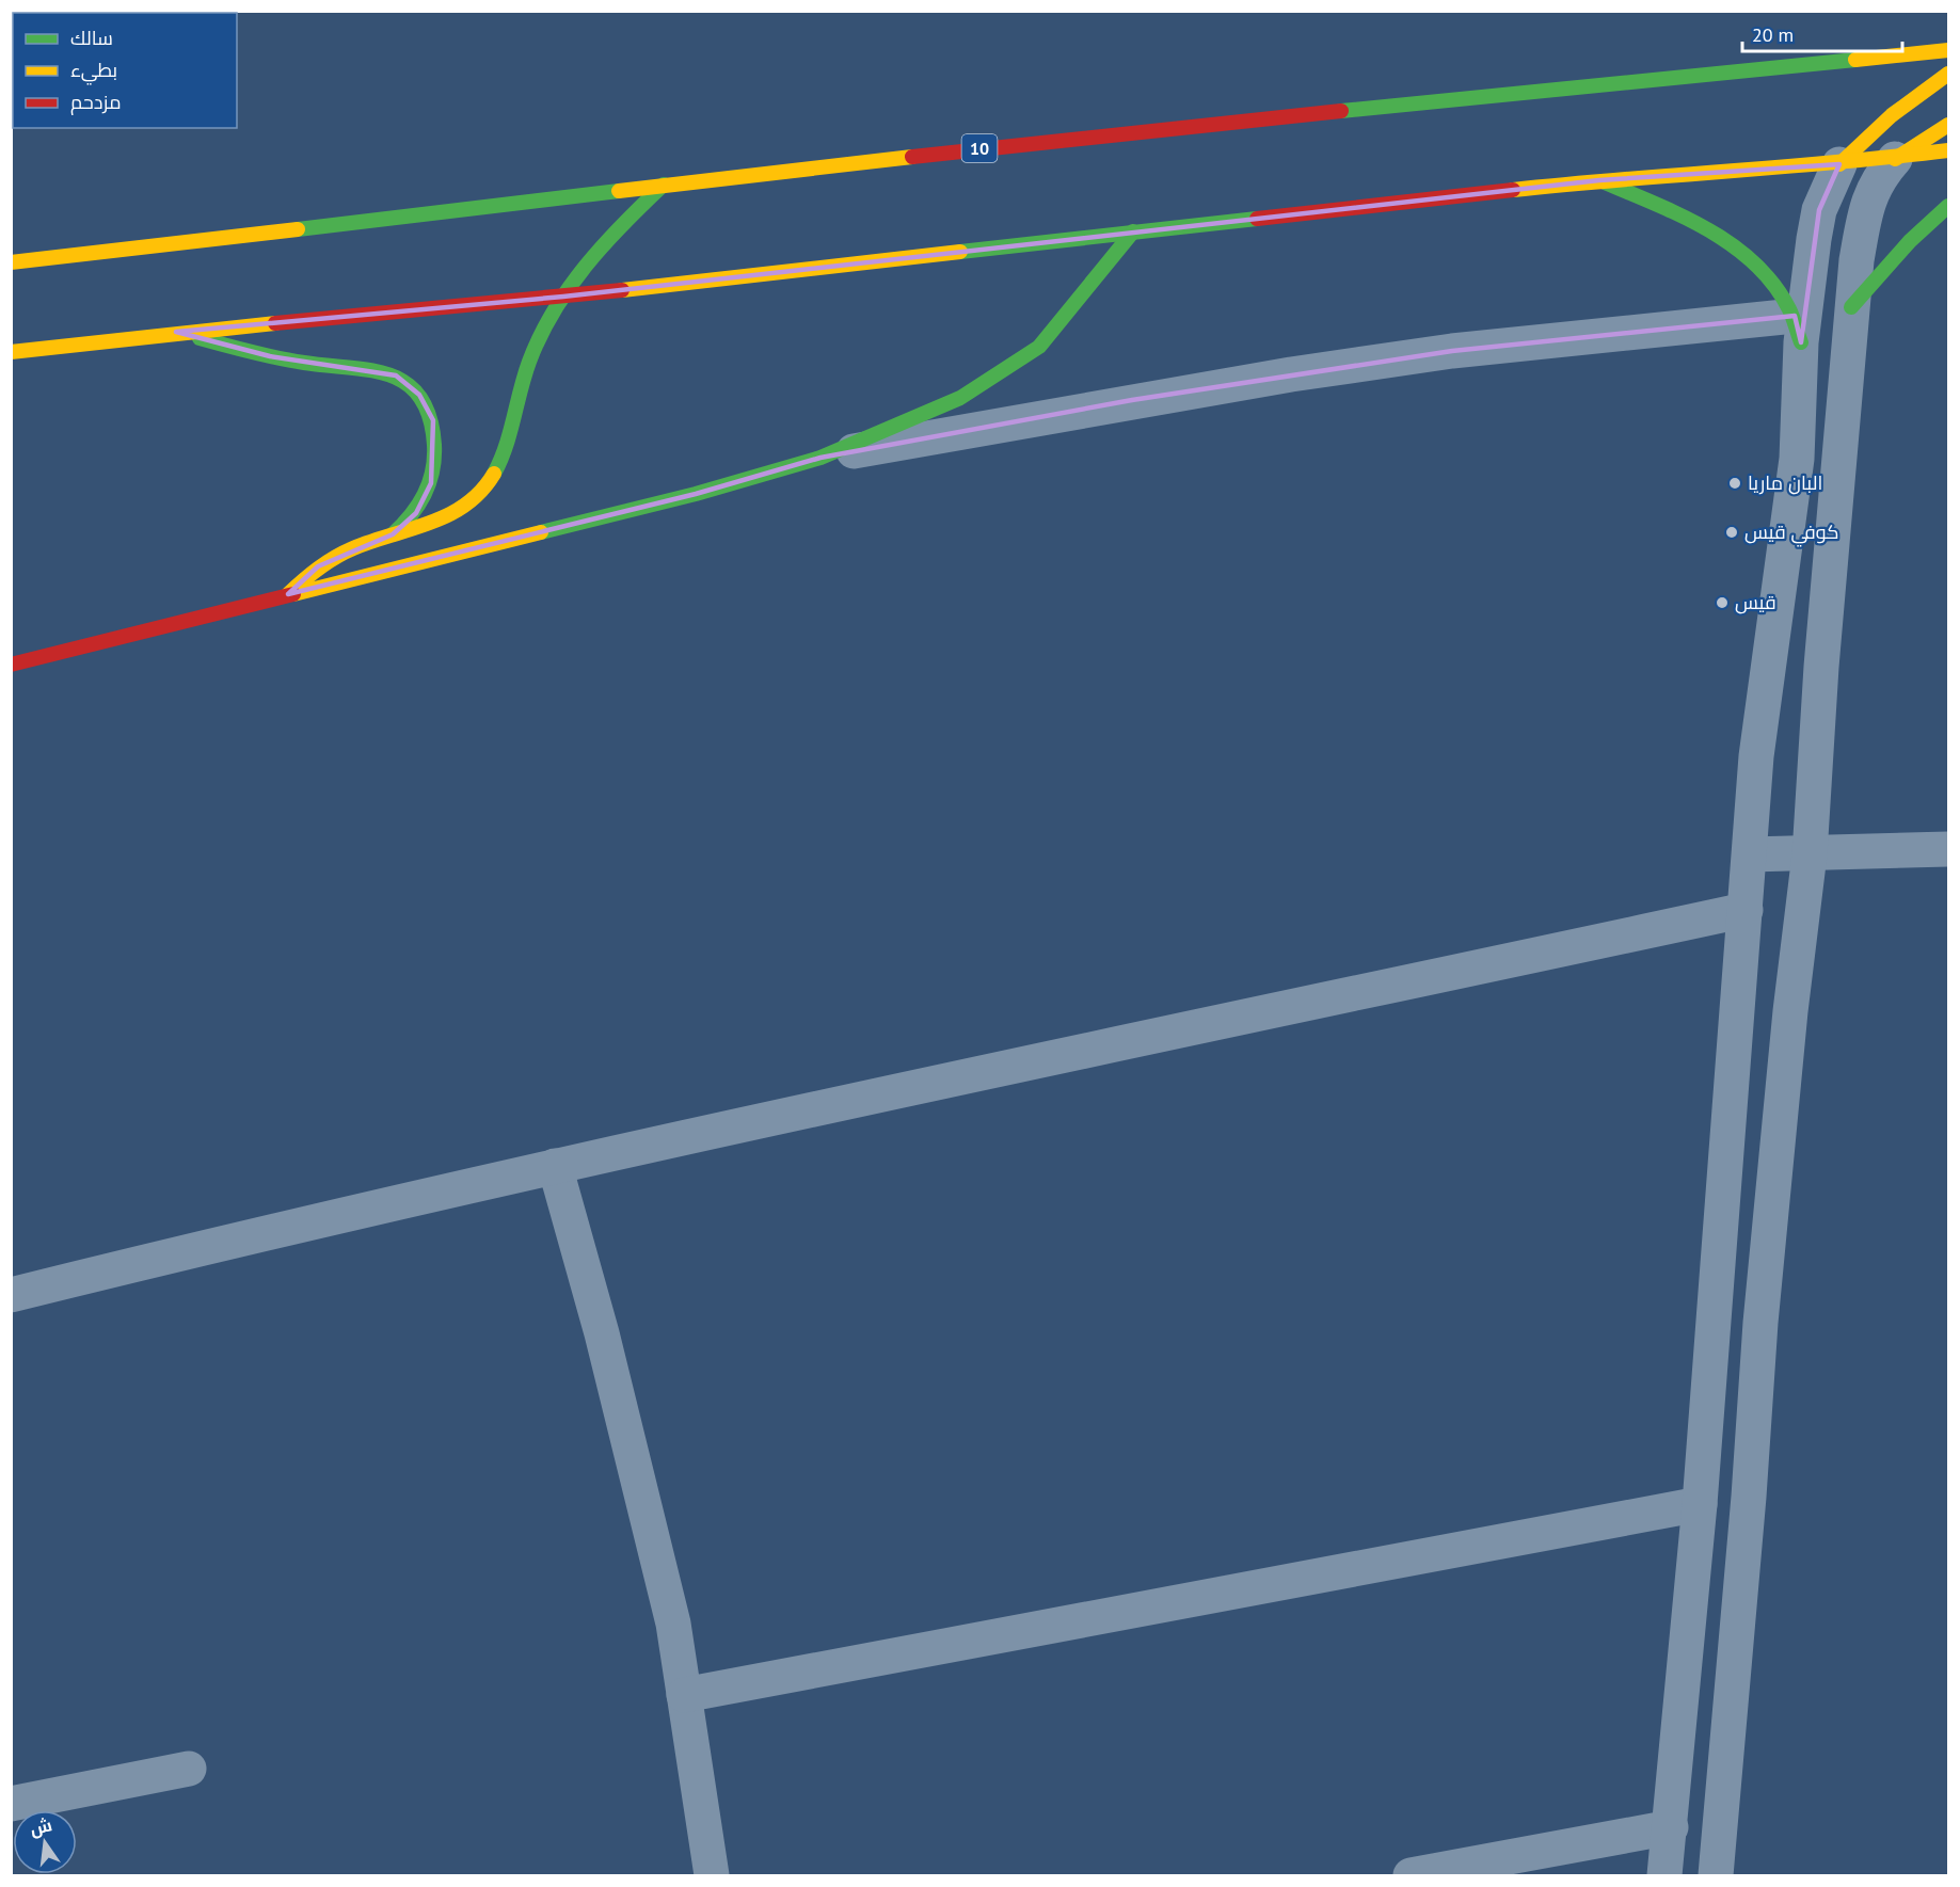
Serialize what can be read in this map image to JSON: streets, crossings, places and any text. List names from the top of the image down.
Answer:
{
  "streets": {
    "main road": ["10"]
  },
  "places": ["البان ماريا", "كوفي قيس", "قيس"],
  "legend": ["سالك", "بطيء", "مزدحم"],
  "scale_bar": "20 m",
  "north": "top"
}
